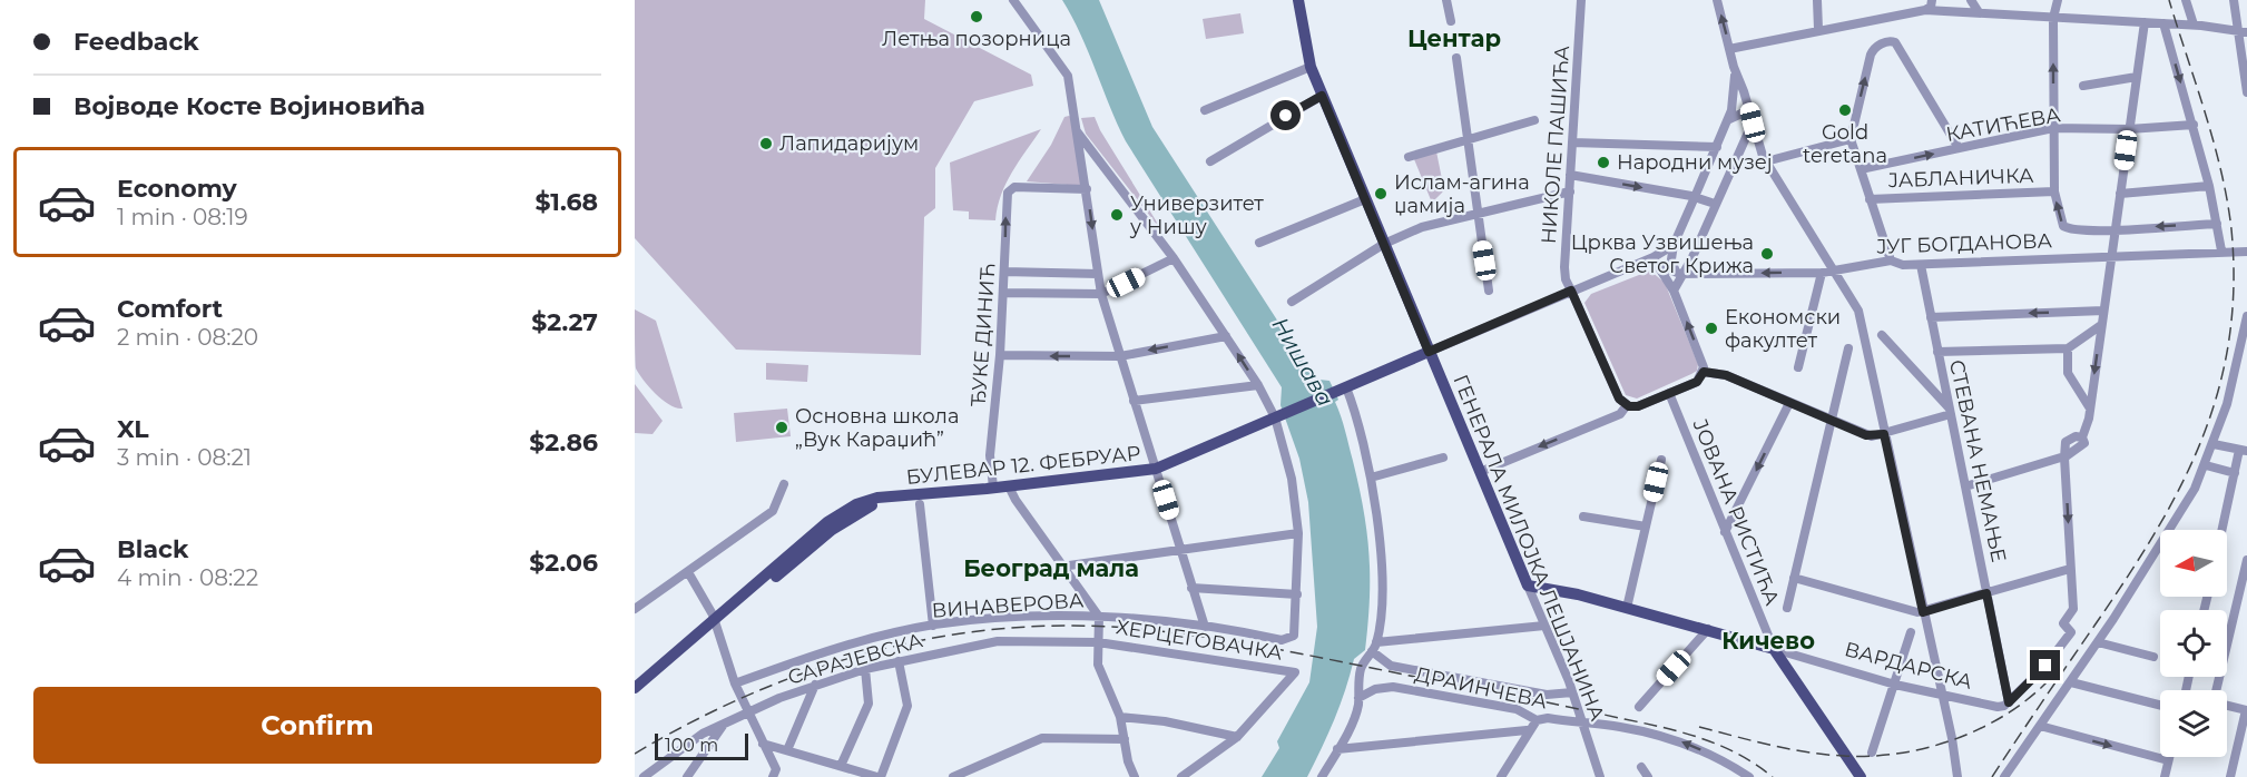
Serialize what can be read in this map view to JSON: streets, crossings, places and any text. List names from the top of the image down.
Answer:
{
  "streets": {
    "main road": [
      "БУЛЕВАР 12. ФЕБРУАР",
      "ЈОВАНА РИСТИЋА",
      "ГЕНЕРАЛА МИЛОЈКА ЛЕШЈАНИНА",
      "ВАРДАРСКА"
    ],
    "street": [
      "КАТИЋЕВА",
      "НИКОЛЕ ПАШИЋА",
      "ЈАБЛАНИЧКА",
      "ЈУГ БОГДАНОВА",
      "ЂУКЕ ДИНИЋ",
      "СТЕВАНА НЕМАЊЕ",
      "ВИНАВЕРОВА",
      "ХЕРЦЕГОВАЧКА",
      "САРАЈЕВСКА",
      "ДРАИНЧЕВА"
    ]
  },
  "crossings": [
    ["ЈУГ БОГДАНОВА", "СТЕВАНА НЕМАЊЕ"],
    ["ЂУКЕ ДИНИЋ", "БУЛЕВАР 12. ФЕБРУАР"],
    ["СТЕВАНА НЕМАЊЕ", "ВАРДАРСКА"],
    ["БУЛЕВАР 12. ФЕБРУАР", "ГЕНЕРАЛА МИЛОЈКА ЛЕШЈАНИНА"],
    ["ЈОВАНА РИСТИЋА", "ВАРДАРСКА"],
    ["ГЕНЕРАЛА МИЛОЈКА ЛЕШЈАНИНА", "ВАРДАРСКА"],
    ["ГЕНЕРАЛА МИЛОЈКА ЛЕШЈАНИНА", "ДРАИНЧЕВА"],
    ["ХЕРЦЕГОВАЧКА", "САРАЈЕВСКА"]
  ],
  "one_way": ["ДРАИНЧЕВА"],
  "districts": ["Центар", "Београд мала", "Кичево"],
  "water": ["Нишава"],
  "places": [
    "Летња позорница",
    "Gold teretana",
    "Лапидаријум",
    "Народни музеј",
    "Ислам-агина џамија",
    "Универзитет у Нишу",
    "Црква Узвишења Светог Крижа",
    "Економски факултет",
    "Основна школа „Вук Караџић”"
  ],
  "scale_bar": "100 m",
  "north": "left",
  "page": {
    "banner": ["Feedback", "Војводе Косте Војиновића"],
    "list": [
      {
        "name": "Economy",
        "note": "1 min · 08:19",
        "value": "$1.68"
      },
      {
        "name": "Comfort",
        "note": "2 min · 08:20",
        "value": "$2.27"
      },
      {
        "name": "XL",
        "note": "3 min · 08:21",
        "value": "$2.86"
      },
      {
        "name": "Black",
        "note": "4 min · 08:22",
        "value": "$2.06"
      }
    ],
    "buttons": "Confirm",
    "scale": "100 m"
  }
}
